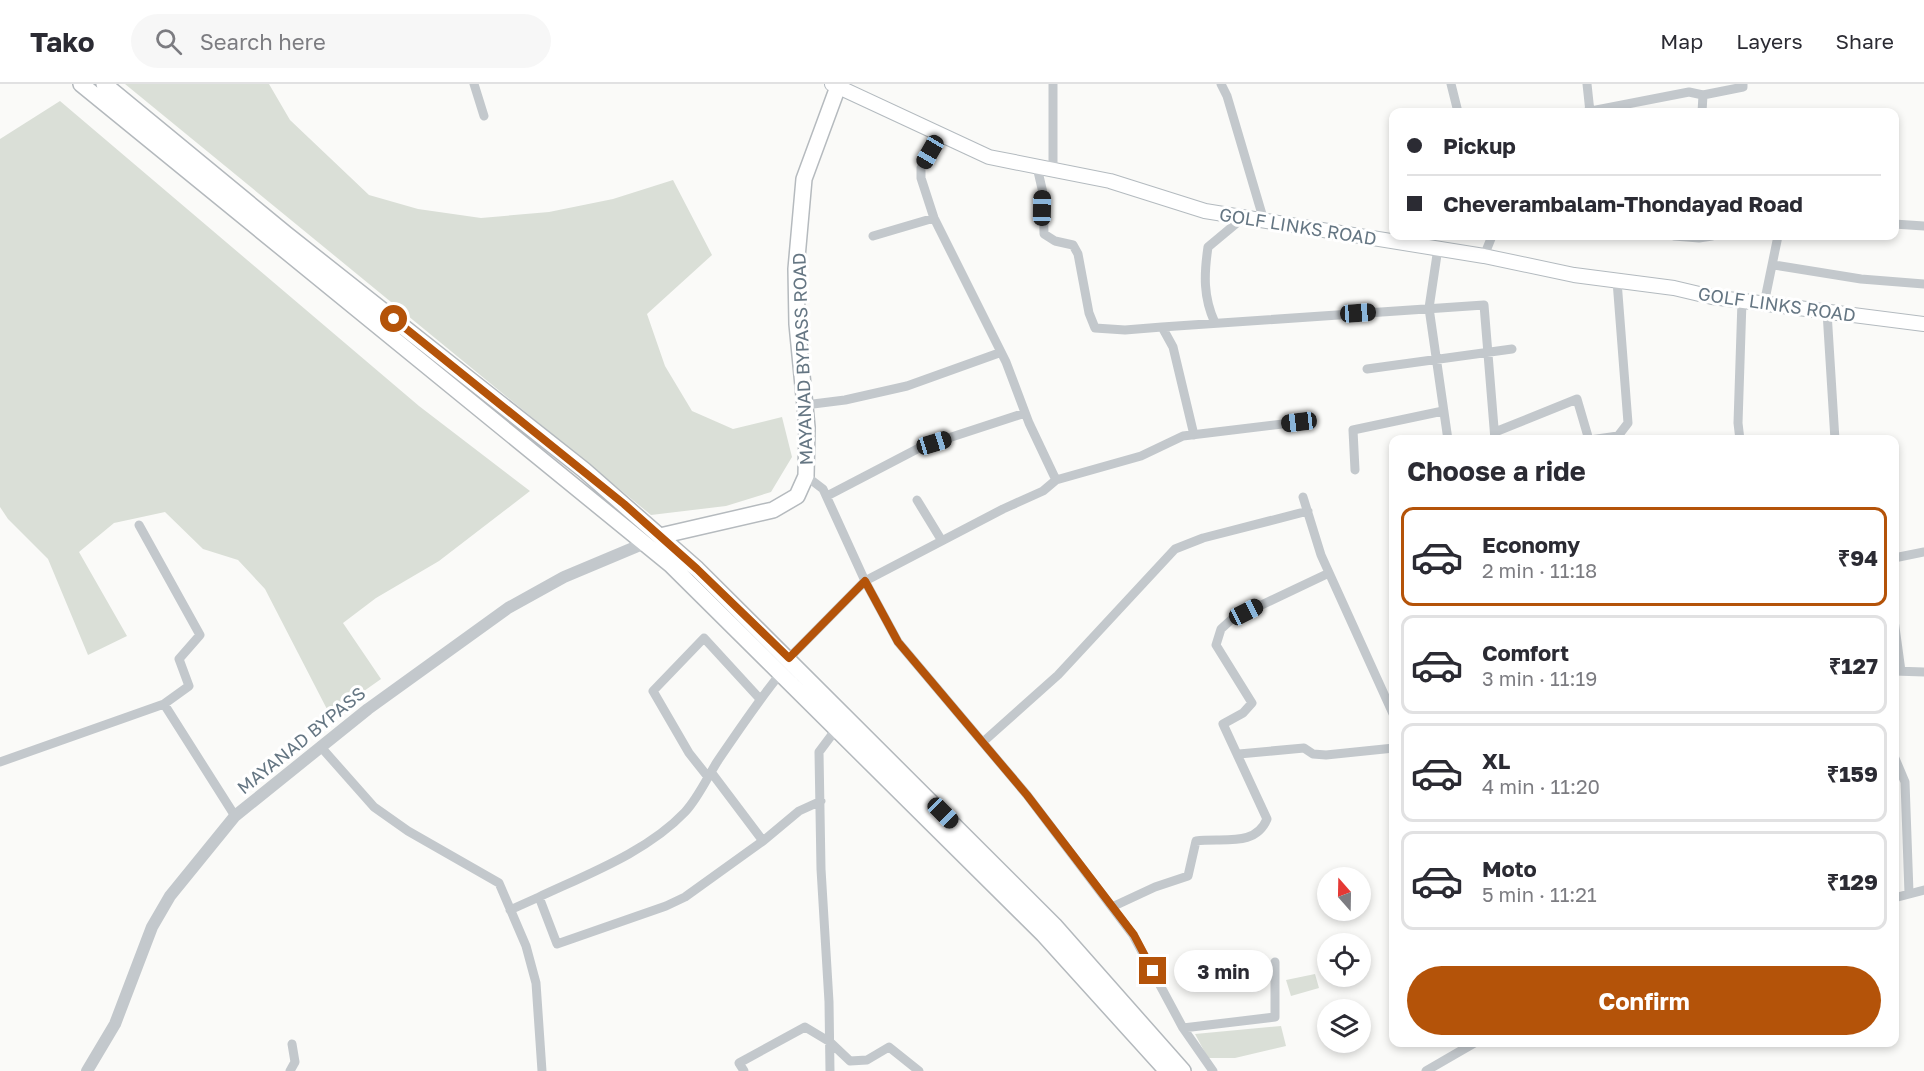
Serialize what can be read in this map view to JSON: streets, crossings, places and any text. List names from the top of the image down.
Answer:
{
  "streets": {
    "main road": ["GOLF LINKS ROAD", "MAYANAD BYPASS ROAD"],
    "street": ["MAYANAD BYPASS"]
  },
  "crossings": [
    ["GOLF LINKS ROAD", "MAYANAD BYPASS ROAD"]
  ],
  "north": "top",
  "page": {
    "header": "Tako",
    "search": "Search here",
    "nav": ["Map", "Layers", "Share"],
    "banner": ["Pickup", "Cheverambalam-Thondayad Road"],
    "heading": "Choose a ride",
    "list": [
      {
        "name": "Economy",
        "note": "2 min · 11:18",
        "value": "₹94"
      },
      {
        "name": "Comfort",
        "note": "3 min · 11:19",
        "value": "₹127"
      },
      {
        "name": "XL",
        "note": "4 min · 11:20",
        "value": "₹159"
      },
      {
        "name": "Moto",
        "note": "5 min · 11:21",
        "value": "₹129"
      }
    ],
    "bubble": "3 min",
    "buttons": "Confirm"
  }
}
